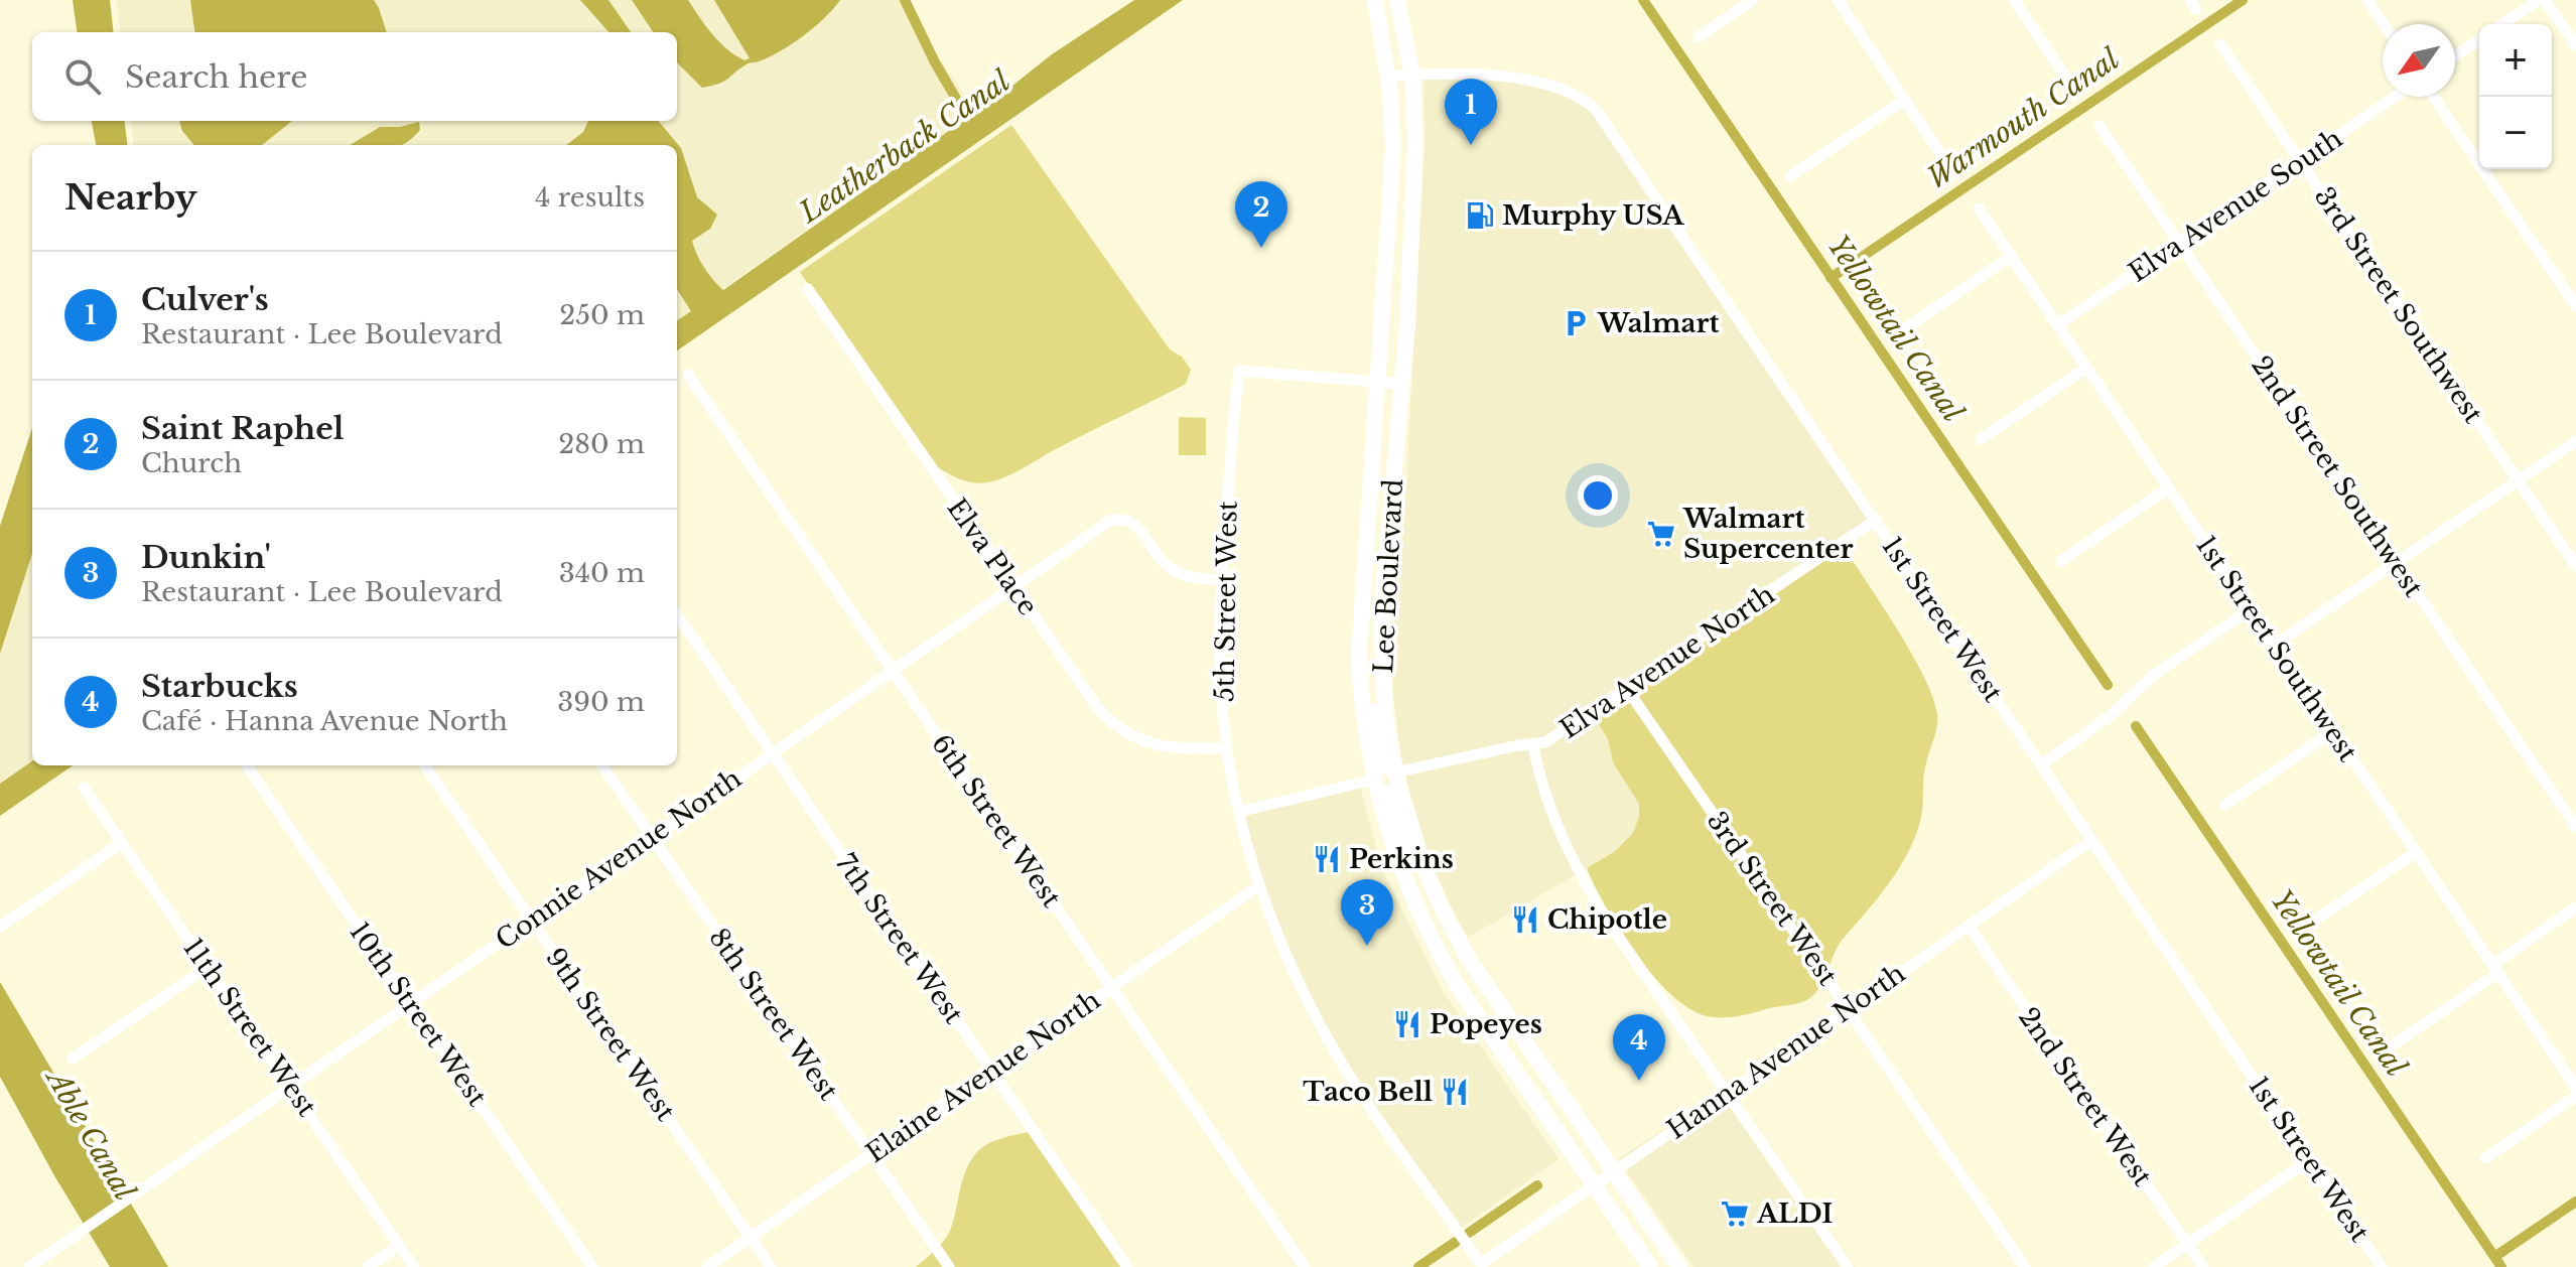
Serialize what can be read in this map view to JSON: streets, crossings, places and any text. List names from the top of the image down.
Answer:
{
  "streets": {
    "main road": ["Lee Boulevard"],
    "street": [
      "Elva Avenue South",
      "3rd Street Southwest",
      "2nd Street Southwest",
      "Elva Place",
      "5th Street West",
      "1st Street West",
      "1st Street Southwest",
      "Elva Avenue North",
      "6th Street West",
      "Connie Avenue North",
      "3rd Street West",
      "7th Street West",
      "10th Street West",
      "8th Street West",
      "11th Street West",
      "9th Street West",
      "Hanna Avenue North",
      "Elaine Avenue North",
      "2nd Street West"
    ]
  },
  "crossings": [
    ["Elva Avenue South", "3rd Street Southwest"],
    ["Elva Avenue South", "2nd Street Southwest"],
    ["Elva Avenue South", "1st Street Southwest"],
    ["Elva Place", "5th Street West"],
    ["Elva Place", "Connie Avenue North"],
    ["Lee Boulevard", "5th Street West"],
    ["Lee Boulevard", "1st Street West"],
    ["Lee Boulevard", "Elva Avenue North"],
    ["Lee Boulevard", "Hanna Avenue North"],
    ["5th Street West", "Connie Avenue North"],
    ["5th Street West", "Hanna Avenue North"],
    ["5th Street West", "Elaine Avenue North"],
    ["1st Street West", "Elva Avenue North"],
    ["1st Street West", "Hanna Avenue North"],
    ["Elva Avenue North", "3rd Street West"],
    ["6th Street West", "Connie Avenue North"],
    ["6th Street West", "Elaine Avenue North"],
    ["Connie Avenue North", "7th Street West"],
    ["Connie Avenue North", "10th Street West"],
    ["Connie Avenue North", "8th Street West"],
    ["Connie Avenue North", "11th Street West"],
    ["Connie Avenue North", "9th Street West"],
    ["3rd Street West", "Hanna Avenue North"],
    ["7th Street West", "Elaine Avenue North"],
    ["8th Street West", "Elaine Avenue North"],
    ["9th Street West", "Elaine Avenue North"],
    ["Hanna Avenue North", "2nd Street West"]
  ],
  "water": [
    "Warmouth Canal",
    "Leatherback Canal",
    "Yellowtail Canal",
    "Able Canal"
  ],
  "places": {
    "fuel station": ["Murphy USA"],
    "parking": ["Walmart"],
    "supermarket": ["Walmart Supercenter", "ALDI"],
    "restaurant": [
      "Perkins",
      "Chipotle",
      "Popeyes",
      "Taco Bell"
    ]
  },
  "north": "bottom left",
  "page": {
    "map_buttons": ["+", "−"],
    "search": "Search here",
    "pins": [
      "1",
      "2",
      "3",
      "4"
    ],
    "heading": ["Nearby", "4 results"],
    "list": [
      {
        "mark": "1",
        "name": "Culver's",
        "note": "Restaurant · Lee Boulevard",
        "value": "250 m"
      },
      {
        "mark": "2",
        "name": "Saint Raphel",
        "note": "Church",
        "value": "280 m"
      },
      {
        "mark": "3",
        "name": "Dunkin'",
        "note": "Restaurant · Lee Boulevard",
        "value": "340 m"
      },
      {
        "mark": "4",
        "name": "Starbucks",
        "note": "Café · Hanna Avenue North",
        "value": "390 m"
      }
    ]
  }
}
